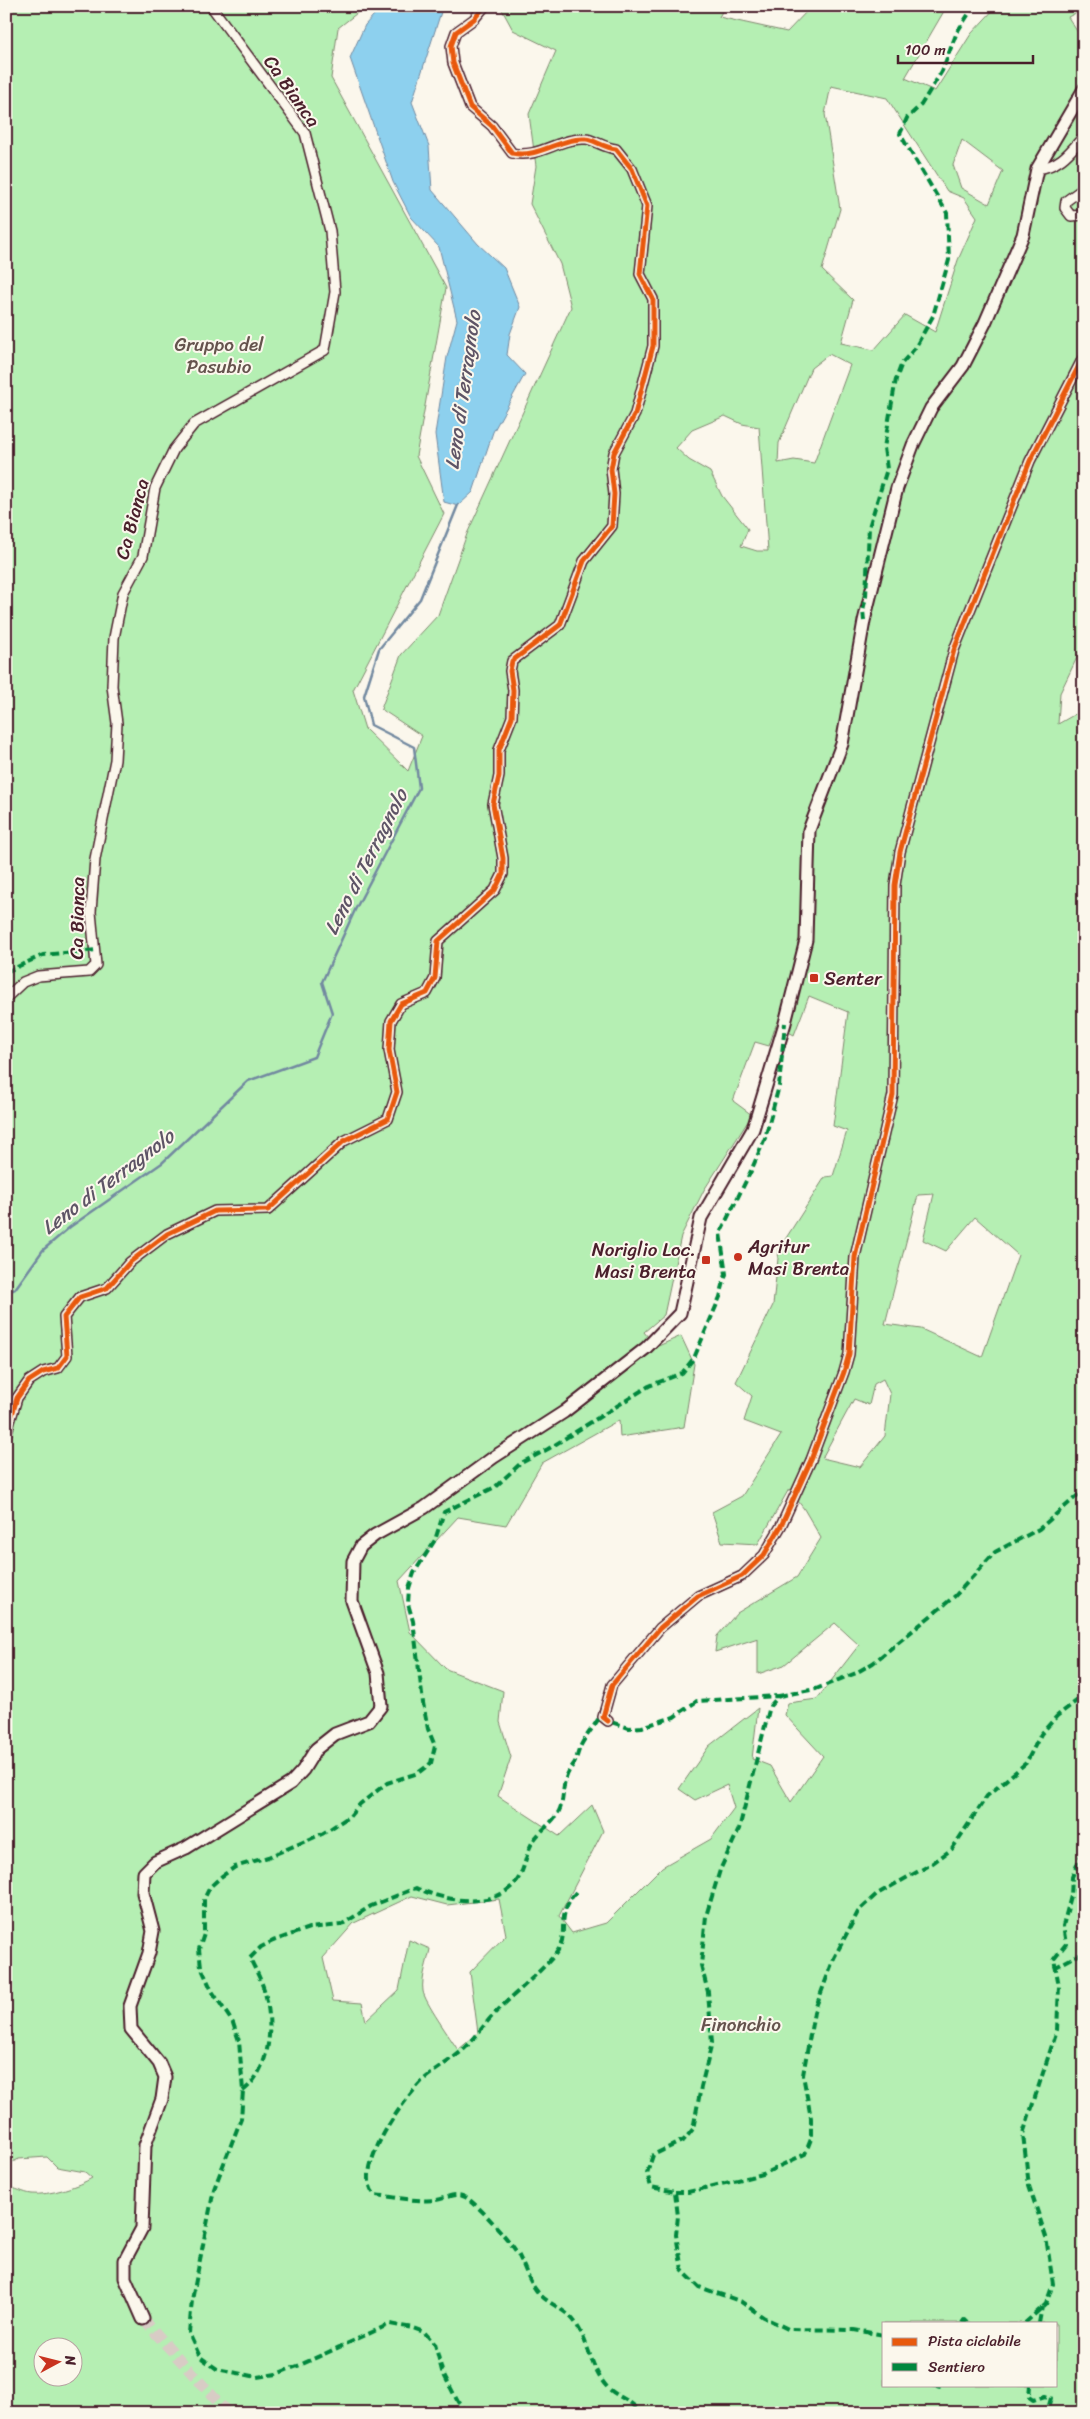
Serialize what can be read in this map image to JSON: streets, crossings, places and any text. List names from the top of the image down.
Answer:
{
  "streets": {
    "street": ["Ca Bianca"]
  },
  "water": ["Leno di Terragnolo"],
  "parks": ["Gruppo del Pasubio", "Finonchio"],
  "places": {
    "transit": ["Senter", "Noriglio Loc. Masi Brenta"],
    "other": ["Agritur Masi Brenta"]
  },
  "legend": ["Pista ciclabile", "Sentiero"],
  "scale_bar": "100 m",
  "north": "right"
}
